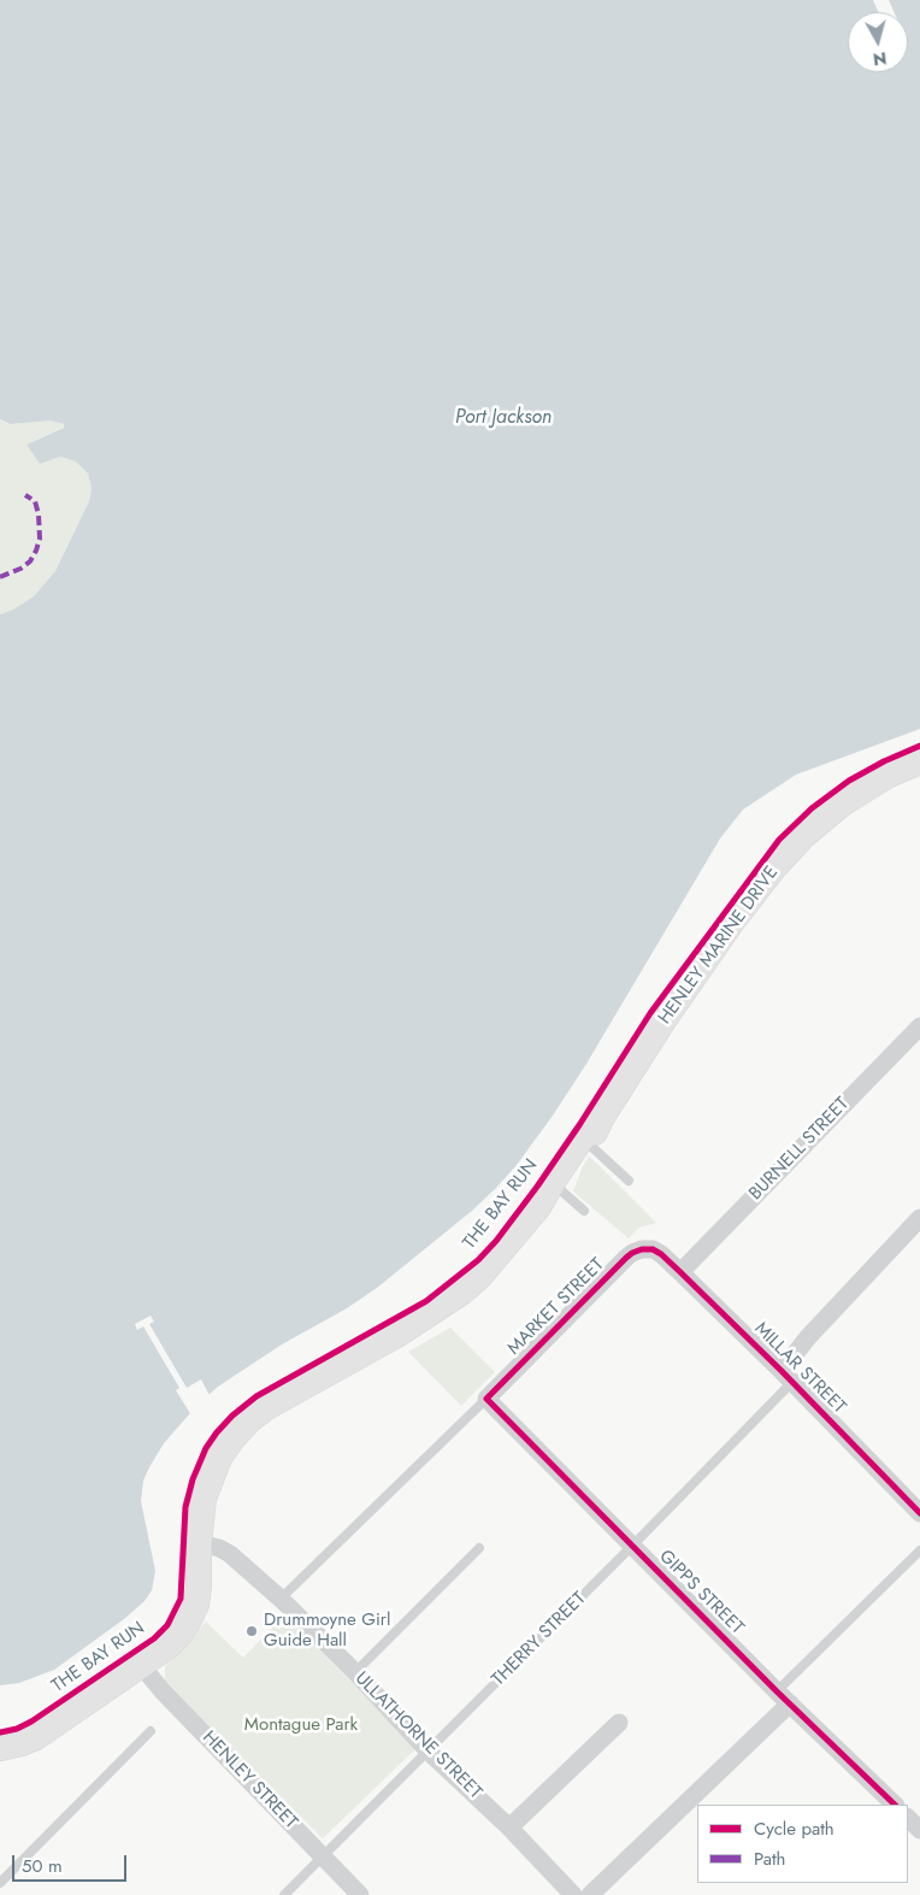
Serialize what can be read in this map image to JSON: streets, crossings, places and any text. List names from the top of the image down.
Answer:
{
  "streets": {
    "main road": ["HENLEY MARINE DRIVE"],
    "street": [
      "BURNELL STREET",
      "MARKET STREET",
      "MILLAR STREET",
      "GIPPS STREET",
      "ULLATHORNE STREET",
      "HENLEY STREET"
    ],
    "lane": ["THERRY STREET"],
    "cycle path": ["THE BAY RUN"]
  },
  "crossings": [
    ["HENLEY MARINE DRIVE", "ULLATHORNE STREET"],
    ["HENLEY MARINE DRIVE", "HENLEY STREET"],
    ["BURNELL STREET", "MILLAR STREET"],
    ["MARKET STREET", "MILLAR STREET"],
    ["MARKET STREET", "GIPPS STREET"],
    ["MARKET STREET", "ULLATHORNE STREET"],
    ["MILLAR STREET", "THERRY STREET"],
    ["GIPPS STREET", "THERRY STREET"],
    ["THERRY STREET", "ULLATHORNE STREET"],
    ["THERRY STREET", "HENLEY STREET"]
  ],
  "water": ["Port Jackson"],
  "parks": ["Montague Park"],
  "places": ["Drummoyne Girl Guide Hall"],
  "legend": ["Cycle path", "Path"],
  "scale_bar": "50 m",
  "north": "bottom"
}
